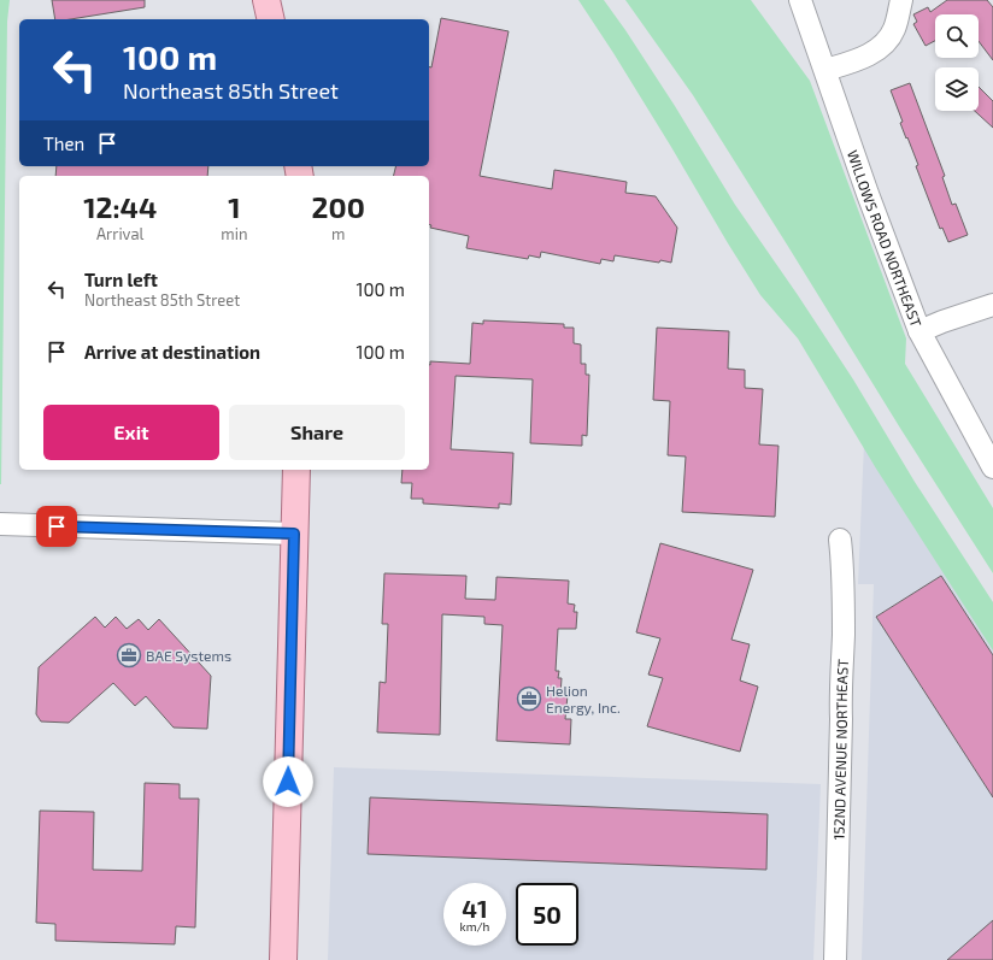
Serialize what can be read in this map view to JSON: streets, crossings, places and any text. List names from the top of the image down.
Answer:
{
  "streets": {
    "street": ["WILLOWS ROAD NORTHEAST", "152ND AVENUE NORTHEAST"]
  },
  "places": {
    "office": ["BAE Systems", "Helion Energy, Inc."]
  },
  "page": {
    "turn": ["100 m", "Northeast 85th Street"],
    "then": "Then",
    "eta": [
      "12:44",
      "Arrival",
      "1",
      "min",
      "200",
      "m"
    ],
    "list": [
      {
        "name": "Turn left",
        "note": "Northeast 85th Street",
        "value": "100 m"
      },
      {
        "name": "Arrive at destination",
        "value": "100 m"
      }
    ],
    "buttons": ["Exit", "Share"],
    "speed": "41 km/h",
    "limit": "50"
  }
}
